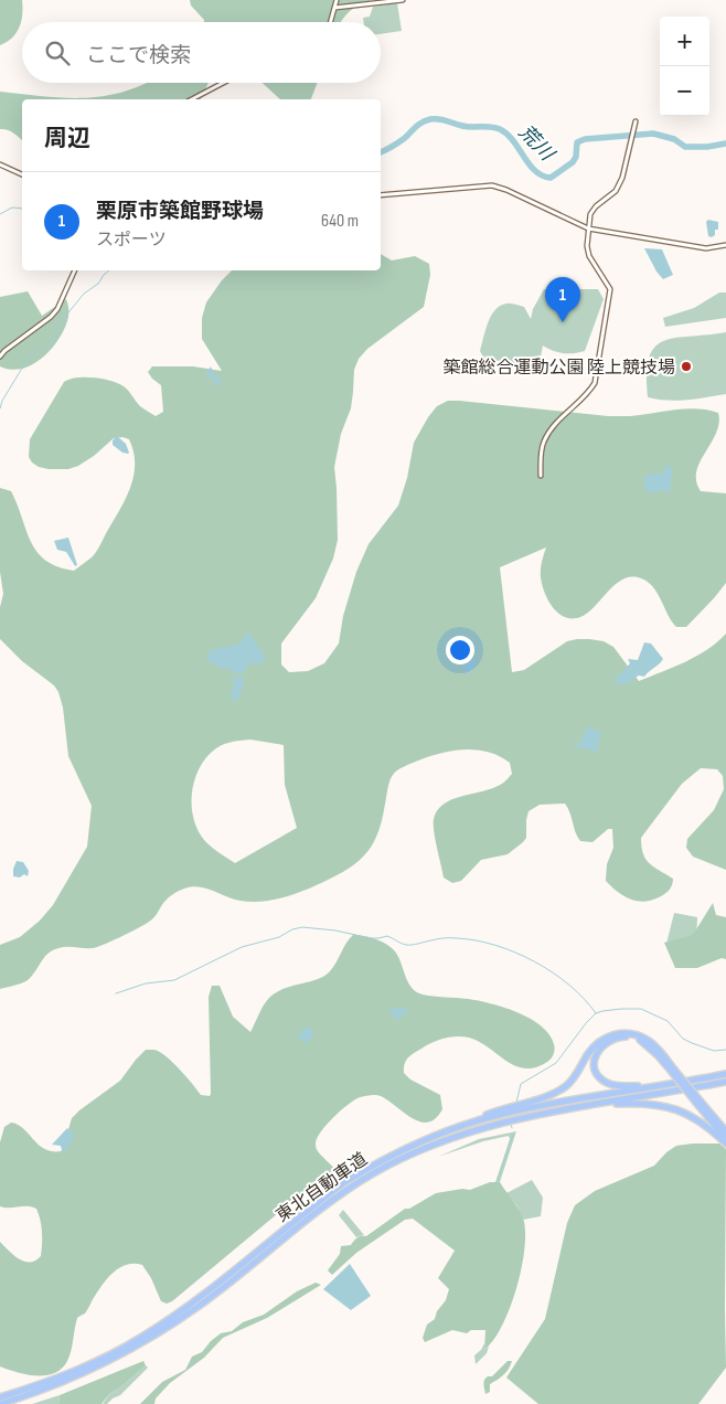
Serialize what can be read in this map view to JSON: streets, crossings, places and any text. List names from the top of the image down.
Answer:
{
  "streets": {
    "highway": ["東北自動車道"]
  },
  "water": ["荒川"],
  "places": ["築館総合運動公園 陸上競技場"],
  "page": {
    "map_buttons": ["+", "−"],
    "search": "ここで検索",
    "heading": "周辺",
    "list": [
      {
        "mark": "1",
        "name": "栗原市築館野球場",
        "note": "スポーツ",
        "value": "640 m"
      }
    ],
    "pins": "1"
  }
}
